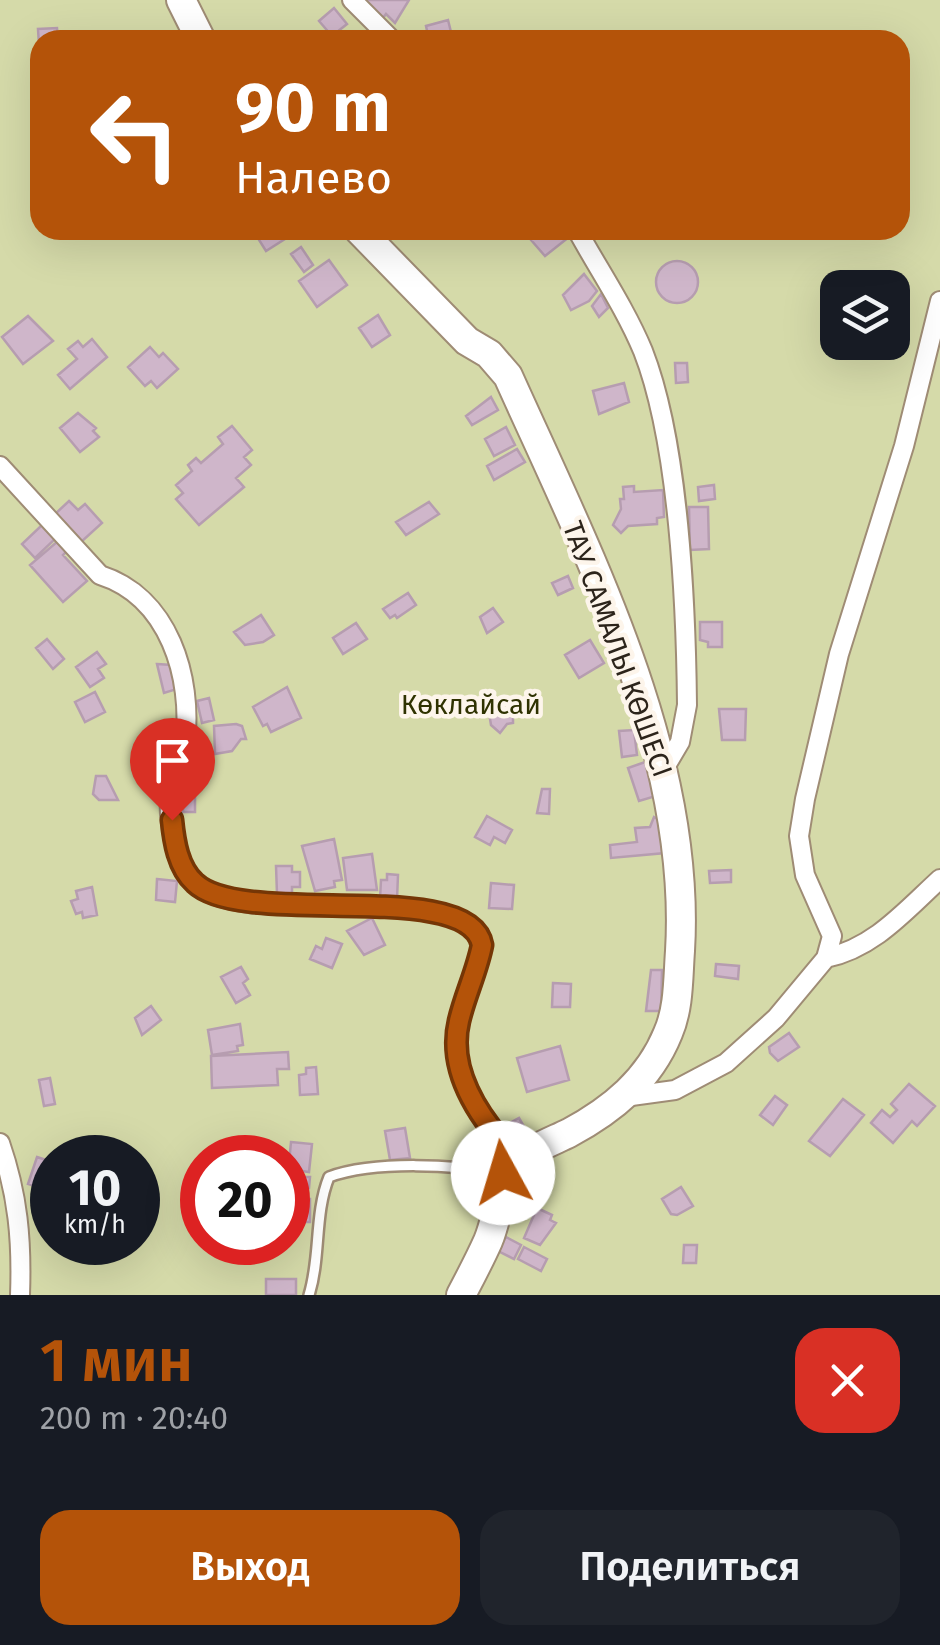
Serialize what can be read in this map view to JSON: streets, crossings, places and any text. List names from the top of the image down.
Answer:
{
  "streets": {
    "street": ["ТАУ САМАЛЫ КӨШЕСІ"]
  },
  "parks": ["Көклайсай"],
  "page": {
    "turn": ["90 m", "Налево"],
    "speed": "10 km/h",
    "limit": "20",
    "heading": ["1 мин", "200 m · 20:40"],
    "buttons": ["Выход", "Поделиться"]
  }
}
